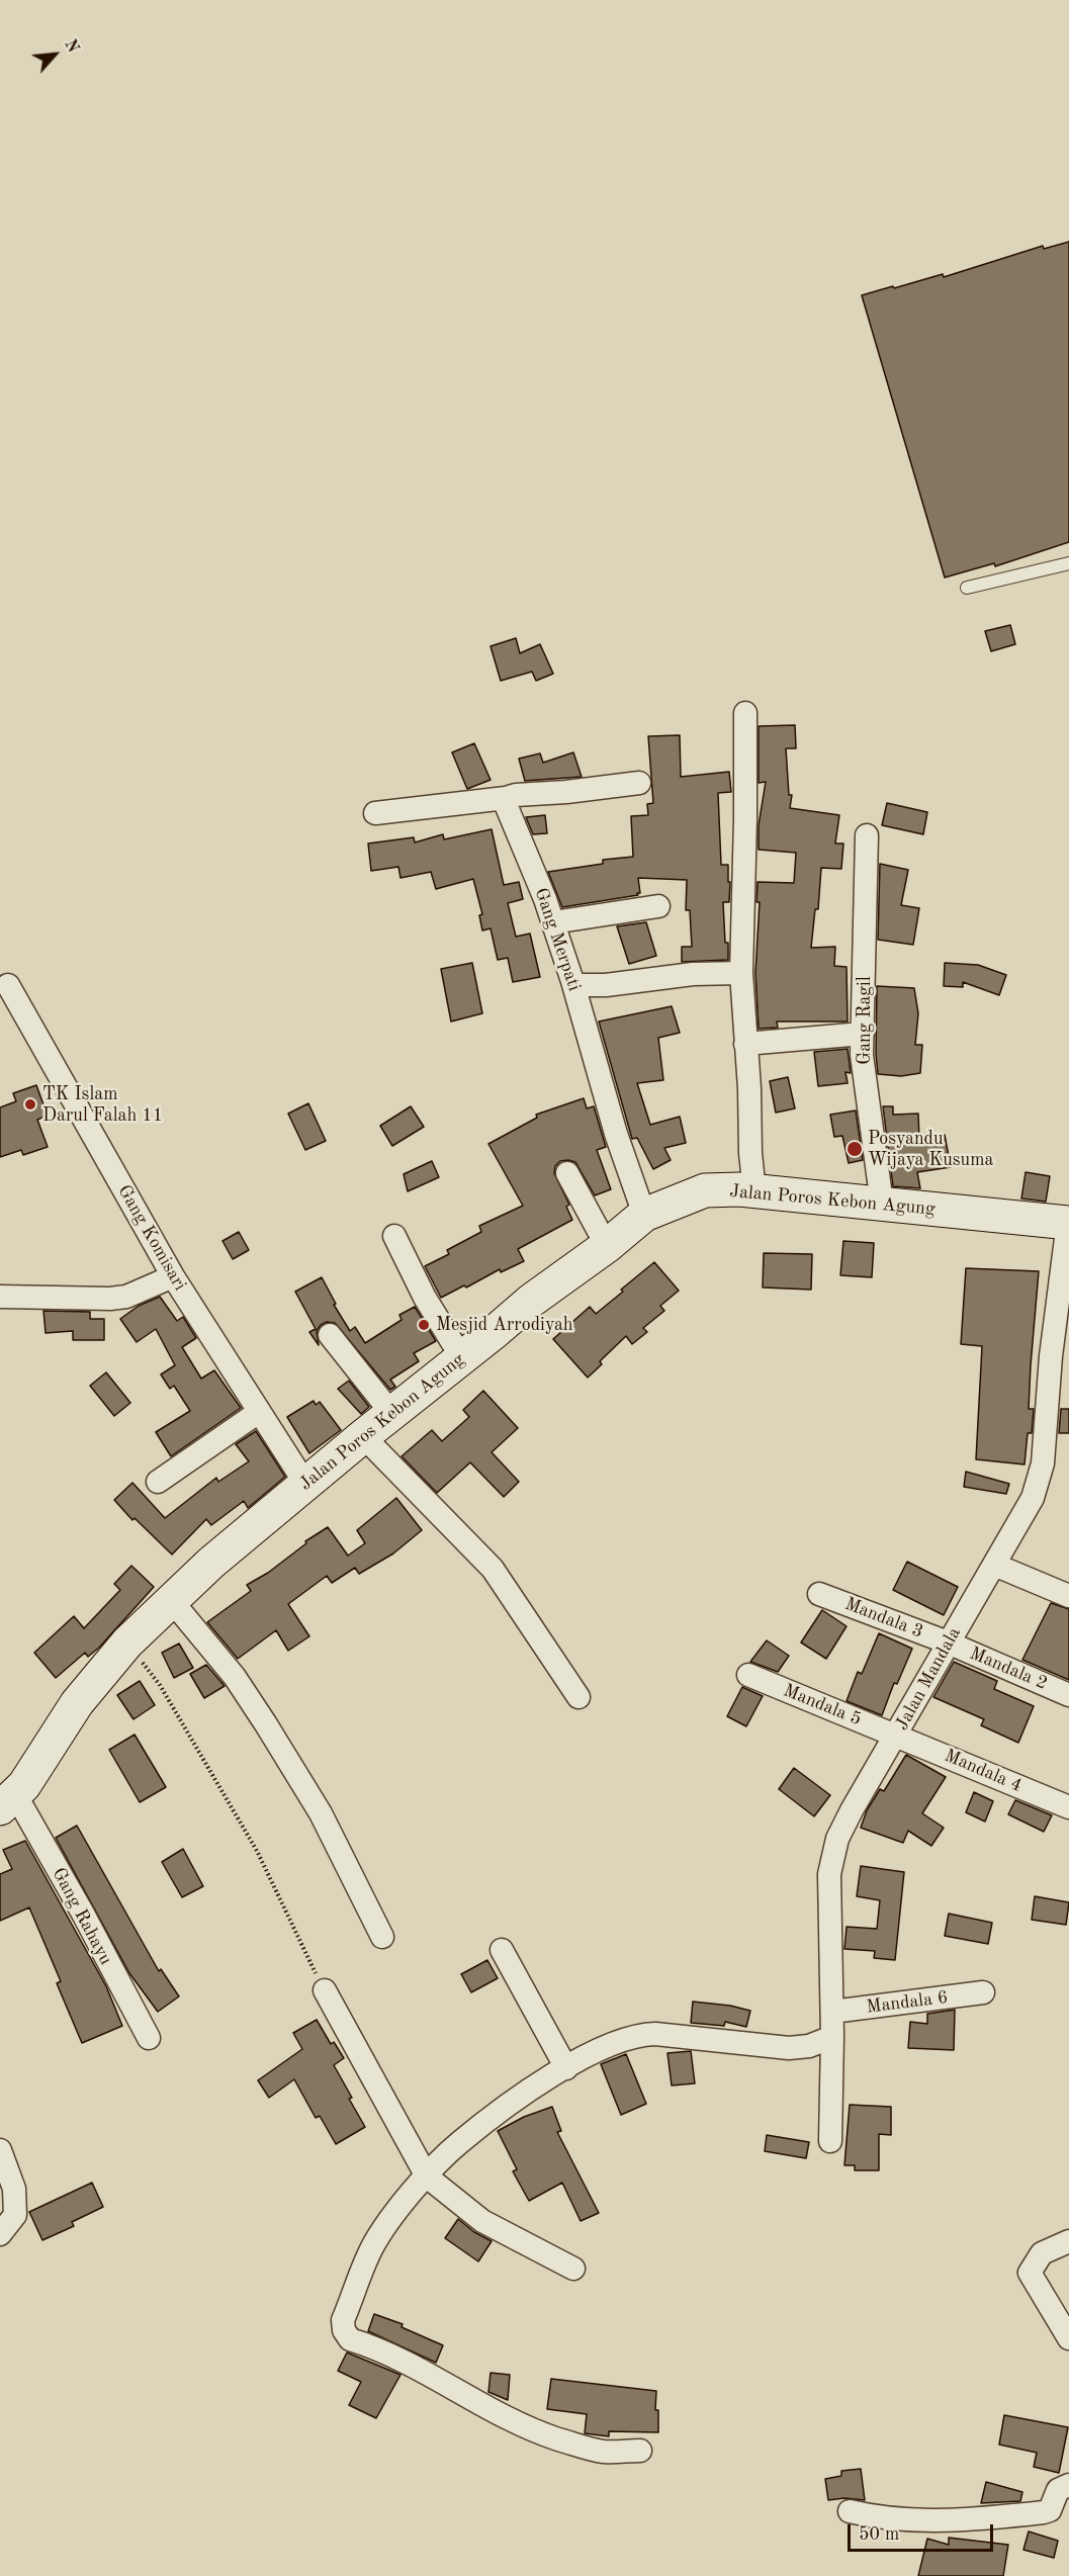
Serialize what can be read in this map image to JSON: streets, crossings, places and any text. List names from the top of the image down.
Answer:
{
  "streets": {
    "main road": ["Jalan Poros Kebon Agung"],
    "street": [
      "Gang Merpati",
      "Gang Ragil",
      "Gang Komisari",
      "Mandala 3",
      "Mandala 2",
      "Jalan Mandala",
      "Mandala 5",
      "Mandala 4",
      "Gang Rahayu",
      "Mandala 6"
    ]
  },
  "crossings": [
    ["Gang Merpati", "Jalan Poros Kebon Agung"],
    ["Gang Ragil", "Jalan Poros Kebon Agung"],
    ["Jalan Poros Kebon Agung", "Gang Komisari"],
    ["Jalan Poros Kebon Agung", "Jalan Mandala"],
    ["Jalan Poros Kebon Agung", "Gang Rahayu"],
    ["Mandala 3", "Mandala 2"],
    ["Mandala 3", "Jalan Mandala"],
    ["Mandala 2", "Jalan Mandala"],
    ["Jalan Mandala", "Mandala 5"],
    ["Jalan Mandala", "Mandala 4"],
    ["Jalan Mandala", "Mandala 6"],
    ["Mandala 5", "Mandala 4"]
  ],
  "places": ["TK Islam Darul Falah 11", "Posyandu Wijaya Kusuma", "Mesjid Arrodiyah"],
  "scale_bar": "50 m",
  "north": "top right"
}
